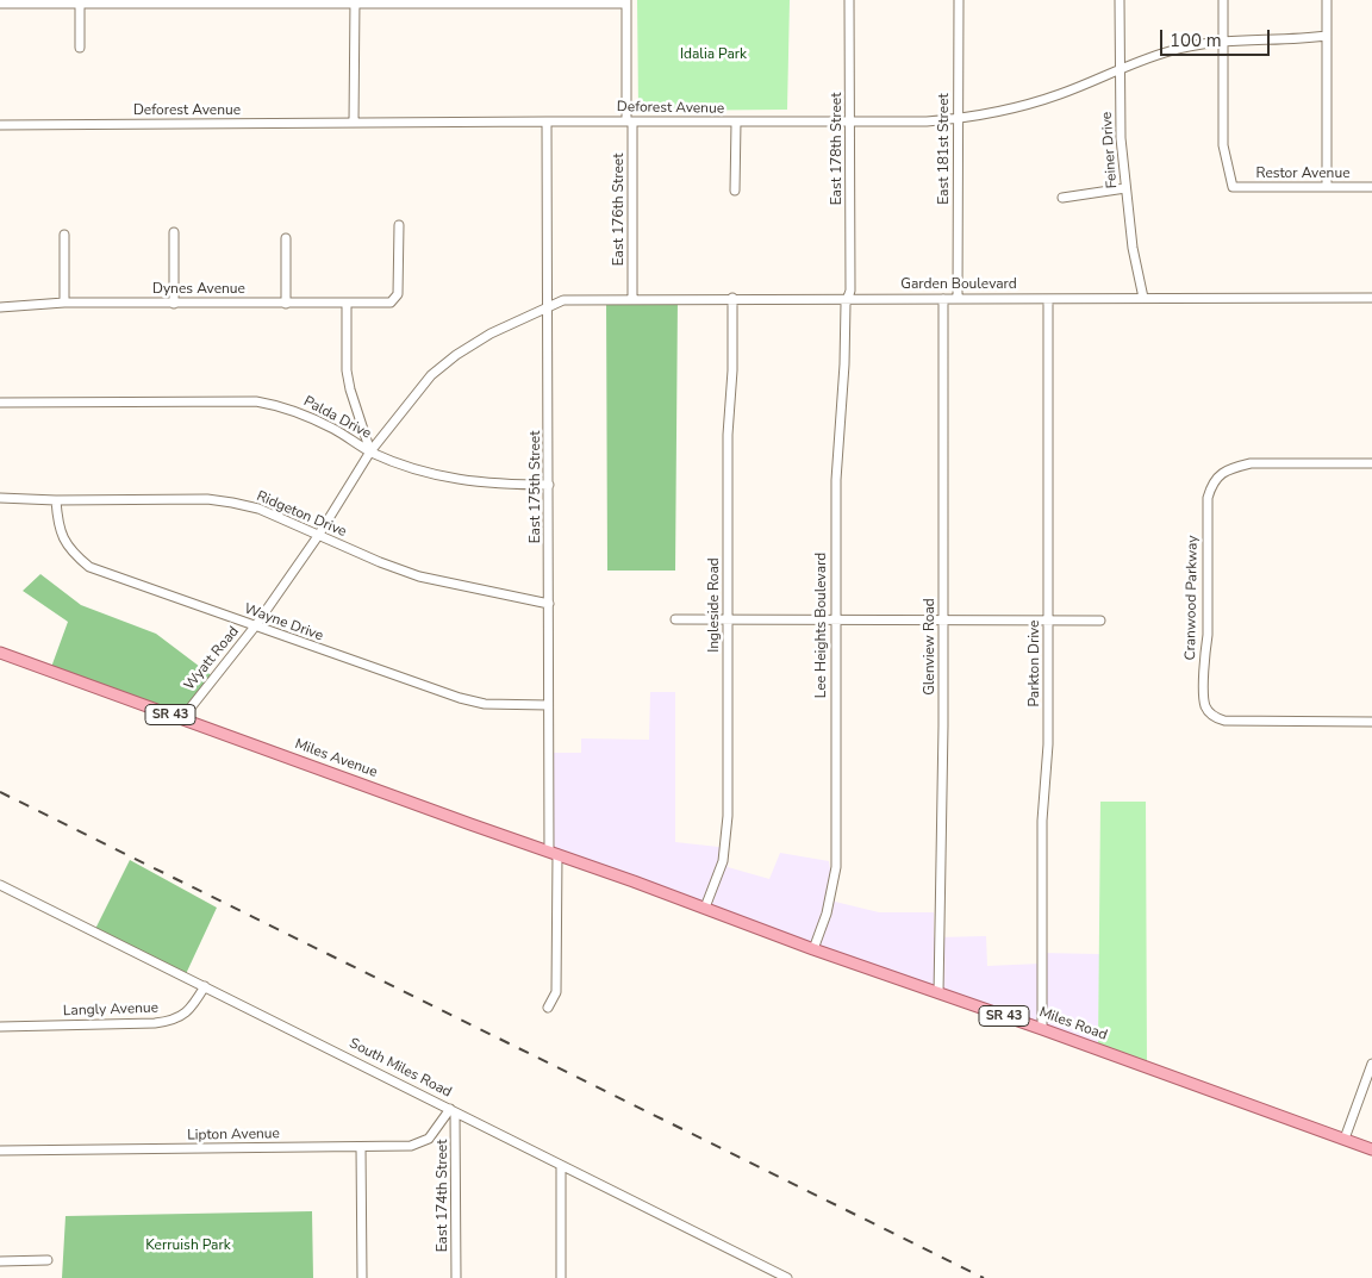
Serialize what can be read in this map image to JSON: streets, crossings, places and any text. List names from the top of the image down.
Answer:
{
  "streets": {
    "main road": ["SR 43", "Miles Avenue", "Miles Road"],
    "street": [
      "Deforest Avenue",
      "East 178th Street",
      "East 181st Street",
      "Feiner Drive",
      "Restor Avenue",
      "East 176th Street",
      "Garden Boulevard",
      "Dynes Avenue",
      "Palda Drive",
      "East 175th Street",
      "Ridgeton Drive",
      "Cranwood Parkway",
      "Ingleside Road",
      "Wayne Drive",
      "Lee Heights Boulevard",
      "Glenview Road",
      "Wyatt Road",
      "Parkton Drive",
      "Langly Avenue",
      "South Miles Road",
      "Lipton Avenue",
      "East 174th Street"
    ]
  },
  "crossings": [
    ["Deforest Avenue", "East 178th Street"],
    ["Deforest Avenue", "East 181st Street"],
    ["Deforest Avenue", "Feiner Drive"],
    ["Deforest Avenue", "Restor Avenue"],
    ["Deforest Avenue", "East 176th Street"],
    ["Deforest Avenue", "East 175th Street"],
    ["East 178th Street", "Garden Boulevard"],
    ["East 178th Street", "Lee Heights Boulevard"],
    ["East 181st Street", "Garden Boulevard"],
    ["Feiner Drive", "Garden Boulevard"],
    ["East 176th Street", "Garden Boulevard"],
    ["Garden Boulevard", "East 175th Street"],
    ["Garden Boulevard", "Ingleside Road"],
    ["Garden Boulevard", "Lee Heights Boulevard"],
    ["Garden Boulevard", "Glenview Road"],
    ["Garden Boulevard", "Wyatt Road"],
    ["Garden Boulevard", "Parkton Drive"],
    ["Palda Drive", "East 175th Street"],
    ["Palda Drive", "Wyatt Road"],
    ["East 175th Street", "Ridgeton Drive"],
    ["East 175th Street", "Wayne Drive"],
    ["East 175th Street", "Wyatt Road"],
    ["East 175th Street", "Miles Avenue"],
    ["Ridgeton Drive", "Wayne Drive"],
    ["Ridgeton Drive", "Wyatt Road"],
    ["Ingleside Road", "Miles Road"],
    ["Wayne Drive", "Wyatt Road"],
    ["Lee Heights Boulevard", "Miles Road"],
    ["Glenview Road", "Miles Road"],
    ["Wyatt Road", "Miles Avenue"],
    ["Parkton Drive", "Miles Road"],
    ["Miles Avenue", "Miles Road"],
    ["Langly Avenue", "South Miles Road"],
    ["South Miles Road", "Lipton Avenue"],
    ["South Miles Road", "East 174th Street"],
    ["Lipton Avenue", "East 174th Street"]
  ],
  "parks": ["Idalia Park", "Kerruish Park"],
  "scale_bar": "100 m"
}
